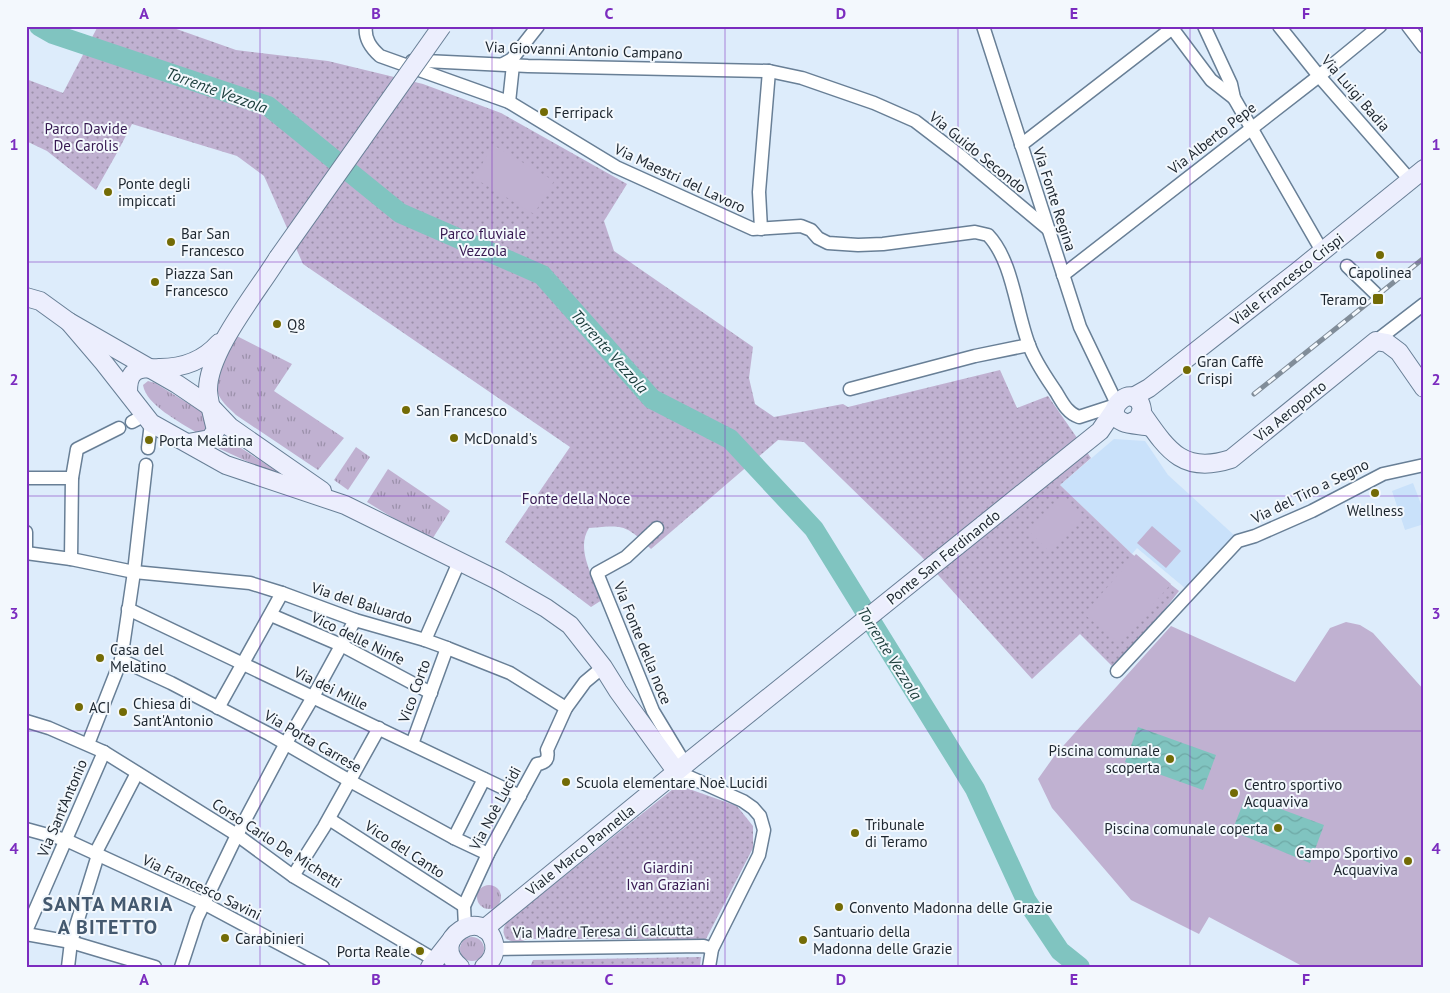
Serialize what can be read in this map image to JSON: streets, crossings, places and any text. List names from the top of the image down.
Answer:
{
  "streets": {
    "street": [
      "Via Giovanni Antonio Campano",
      "Via Luigi Badia",
      "Via Alberto Pepe",
      "Via Guido Secondo",
      "Via Maestri del Lavoro",
      "Via Fonte Regina",
      "Viale Francesco Crispi",
      "Via Aeroporto",
      "Via del Tiro a Segno",
      "Ponte San Ferdinando",
      "Via del Baluardo",
      "Vico delle Ninfe",
      "Via Fonte della noce",
      "Via dei Mille",
      "Vico Corto",
      "Via Porta Carrese",
      "Via Sant'Antonio",
      "Via Noè Lucidi",
      "Corso Carlo De Michetti",
      "Vico del Canto",
      "Viale Marco Pannella",
      "Via Francesco Savini",
      "Via Madre Teresa di Calcutta"
    ]
  },
  "crossings": [
    ["Via Giovanni Antonio Campano", "Via Guido Secondo"],
    ["Via Giovanni Antonio Campano", "Via Maestri del Lavoro"],
    ["Via Luigi Badia", "Via Alberto Pepe"],
    ["Via Luigi Badia", "Viale Francesco Crispi"],
    ["Via Alberto Pepe", "Via Fonte Regina"],
    ["Via Guido Secondo", "Via Fonte Regina"],
    ["Via Maestri del Lavoro", "Via Fonte Regina"],
    ["Via Maestri del Lavoro", "Viale Francesco Crispi"],
    ["Via Maestri del Lavoro", "Via Aeroporto"],
    ["Via Maestri del Lavoro", "Ponte San Ferdinando"],
    ["Via Fonte Regina", "Viale Francesco Crispi"],
    ["Via Fonte Regina", "Via Aeroporto"],
    ["Via Fonte Regina", "Ponte San Ferdinando"],
    ["Viale Francesco Crispi", "Via Aeroporto"],
    ["Viale Francesco Crispi", "Ponte San Ferdinando"],
    ["Via Aeroporto", "Ponte San Ferdinando"],
    ["Ponte San Ferdinando", "Via Fonte della noce"],
    ["Ponte San Ferdinando", "Viale Marco Pannella"],
    ["Via del Baluardo", "Vico Corto"],
    ["Via del Baluardo", "Via Noè Lucidi"],
    ["Vico delle Ninfe", "Vico Corto"],
    ["Via Fonte della noce", "Viale Marco Pannella"],
    ["Via dei Mille", "Vico Corto"],
    ["Via dei Mille", "Via Noè Lucidi"],
    ["Via Porta Carrese", "Via Noè Lucidi"],
    ["Via Sant'Antonio", "Corso Carlo De Michetti"],
    ["Via Sant'Antonio", "Via Francesco Savini"],
    ["Via Noè Lucidi", "Vico del Canto"]
  ],
  "districts": ["SANTA MARIA A BITETTO"],
  "water": ["Torrente Vezzola"],
  "parks": [
    "Parco Davide De Carolis",
    "Parco fluviale Vezzola",
    "Fonte della Noce",
    "Giardini Ivan Graziani"
  ],
  "places": {
    "other": [
      "Ferripack",
      "Ponte degli impiccati",
      "Bar San Francesco",
      "Capolinea",
      "Piazza San Francesco",
      "Q8",
      "Gran Caffè Crispi",
      "San Francesco",
      "McDonald's",
      "Porta Melatina",
      "Wellness",
      "Casa del Melatino",
      "ACI",
      "Chiesa di Sant'Antonio",
      "Piscina comunale scoperta",
      "Scuola elementare Noè Lucidi",
      "Centro sportivo Acquaviva",
      "Piscina comunale coperta",
      "Tribunale di Teramo",
      "Campo Sportivo Acquaviva",
      "Convento Madonna delle Grazie",
      "Carabinieri",
      "Santuario della Madonna delle Grazie",
      "Porta Reale"
    ],
    "transit": ["Teramo"]
  },
  "grid": {
    "columns": [
      "A",
      "B",
      "C",
      "D",
      "E",
      "F"
    ],
    "rows": [
      "1",
      "2",
      "3",
      "4"
    ]
  }
}
